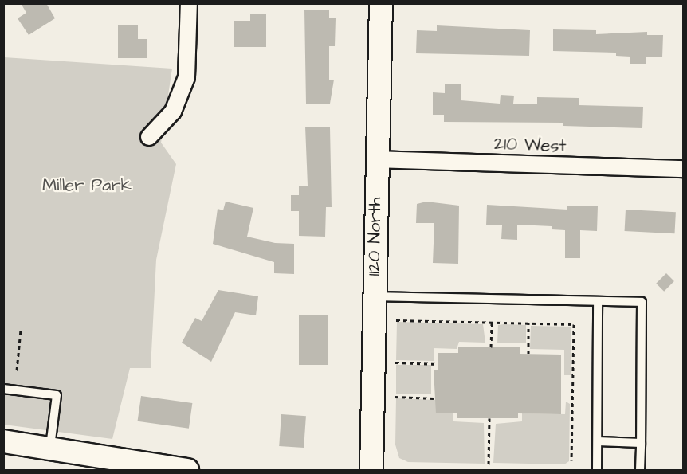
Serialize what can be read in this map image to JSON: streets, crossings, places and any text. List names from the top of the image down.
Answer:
{
  "streets": {
    "street": ["210 West", "1120 North"]
  },
  "crossings": [
    ["210 West", "1120 North"]
  ],
  "parks": ["Miller Park"]
}
